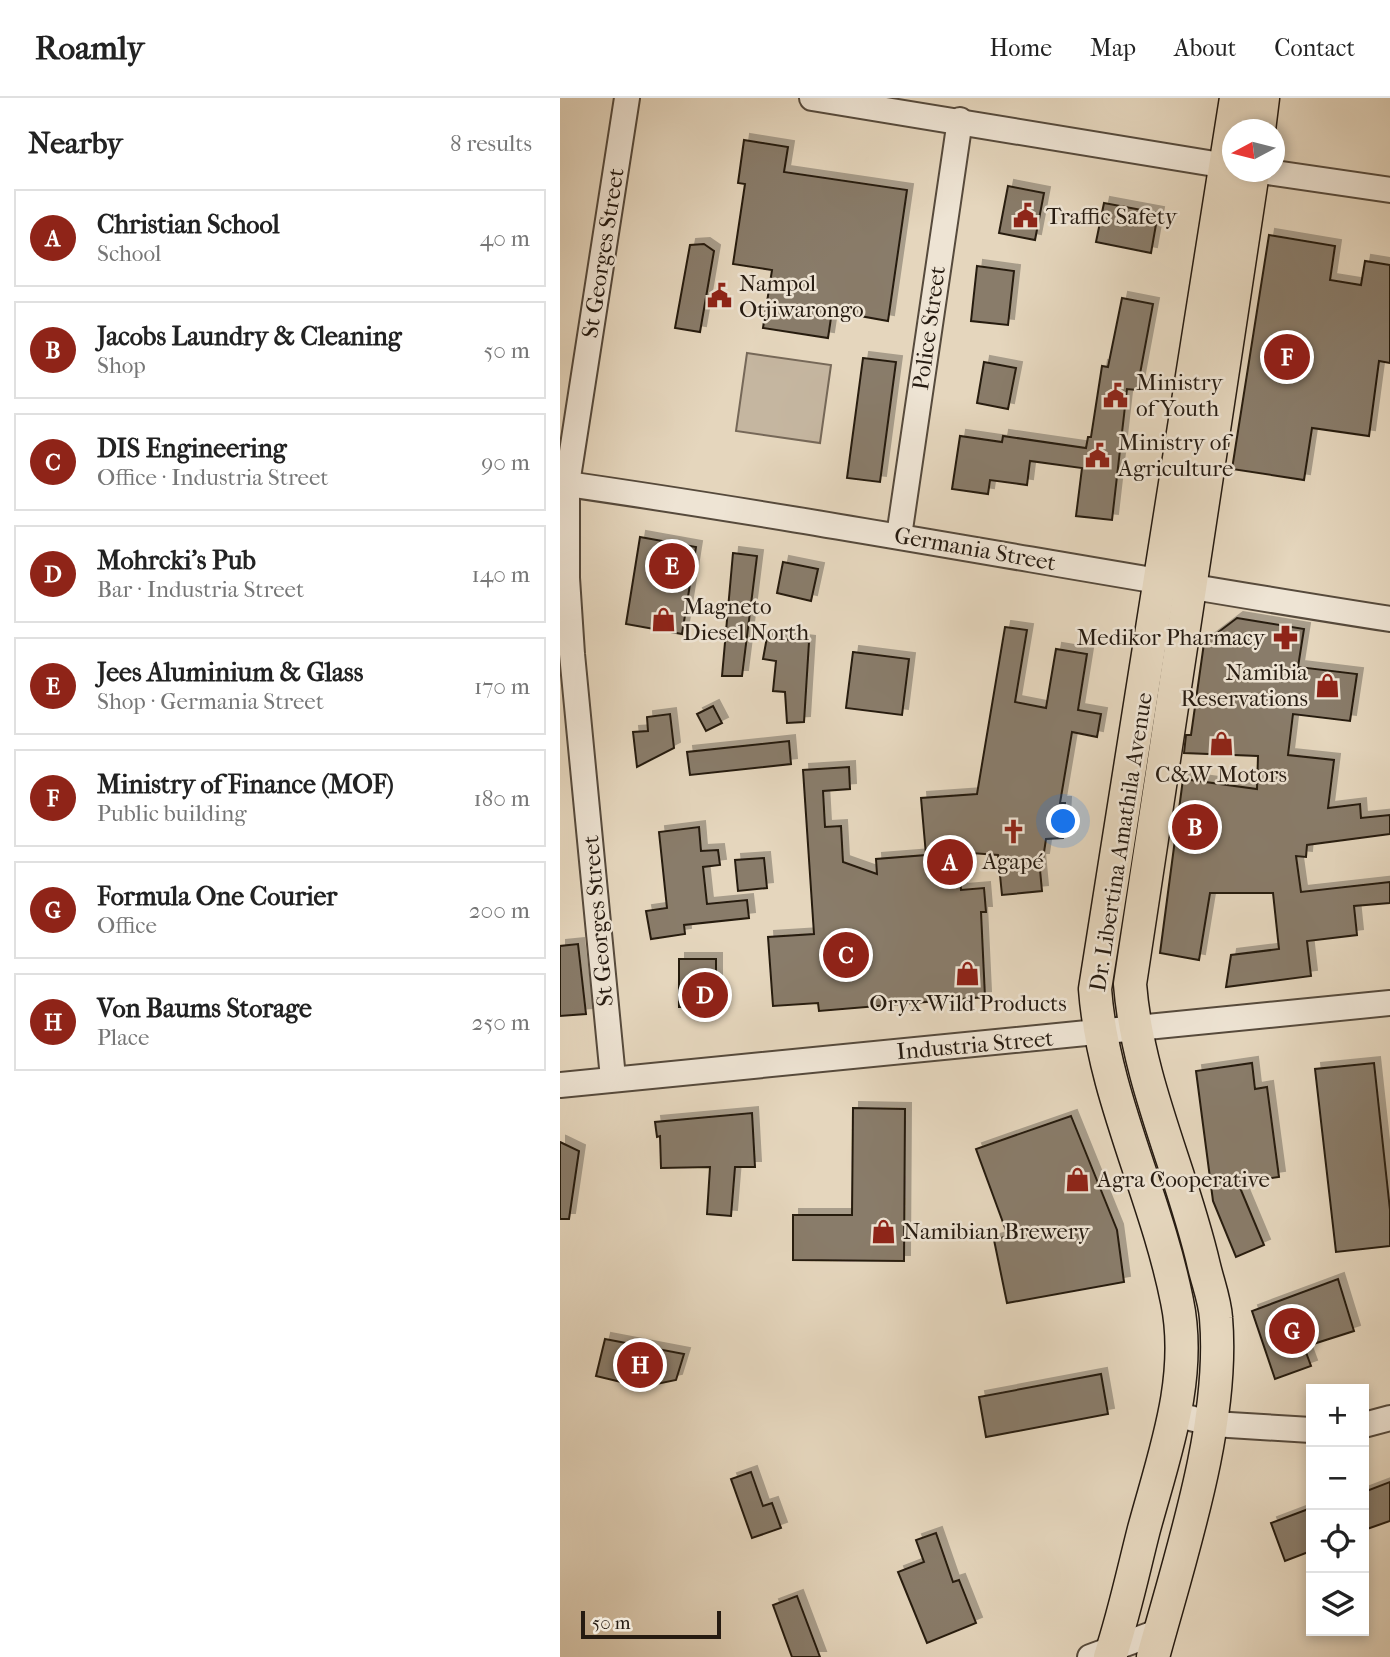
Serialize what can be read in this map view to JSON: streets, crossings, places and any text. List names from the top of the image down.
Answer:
{
  "streets": {
    "main road": ["Dr. Libertina Amathila Avenue"],
    "street": [
      "St Georges Street",
      "Police Street",
      "Germania Street",
      "Industria Street"
    ]
  },
  "crossings": [
    ["St Georges Street", "Germania Street"],
    ["St Georges Street", "Industria Street"],
    ["Police Street", "Germania Street"],
    ["Germania Street", "Dr. Libertina Amathila Avenue"],
    ["Dr. Libertina Amathila Avenue", "Industria Street"]
  ],
  "places": {
    "public building": [
      "Traffic Safety",
      "Nampol Otjiwarongo",
      "Ministry of Youth",
      "Ministry of Agriculture"
    ],
    "shop": [
      "Magneto Diesel North",
      "Namibia Reservations",
      "C&W Motors",
      "Oryx Wild Products",
      "Agra Cooperative",
      "Namibian Brewery"
    ],
    "pharmacy": ["Medikor Pharmacy"],
    "church": ["Agapé"]
  },
  "scale_bar": "50 m",
  "north": "left",
  "page": {
    "header": "Roamly",
    "nav": [
      "Home",
      "Map",
      "About",
      "Contact"
    ],
    "heading": ["Nearby", "8 results"],
    "list": [
      {
        "mark": "A",
        "name": "Christian School",
        "note": "School",
        "value": "40 m"
      },
      {
        "mark": "B",
        "name": "Jacobs Laundry & Cleaning",
        "note": "Shop",
        "value": "50 m"
      },
      {
        "mark": "C",
        "name": "DIS Engineering",
        "note": "Office · Industria Street",
        "value": "90 m"
      },
      {
        "mark": "D",
        "name": "Mohrcki's Pub",
        "note": "Bar · Industria Street",
        "value": "140 m"
      },
      {
        "mark": "E",
        "name": "Jees Aluminium & Glass",
        "note": "Shop · Germania Street",
        "value": "170 m"
      },
      {
        "mark": "F",
        "name": "Ministry of Finance (MOF)",
        "note": "Public building",
        "value": "180 m"
      },
      {
        "mark": "G",
        "name": "Formula One Courier",
        "note": "Office",
        "value": "200 m"
      },
      {
        "mark": "H",
        "name": "Von Baums Storage",
        "note": "Place",
        "value": "250 m"
      }
    ],
    "pins": [
      "F",
      "E",
      "B",
      "A",
      "C",
      "D",
      "G",
      "H"
    ],
    "map_buttons": ["+", "−"],
    "scale": "50 m"
  }
}
